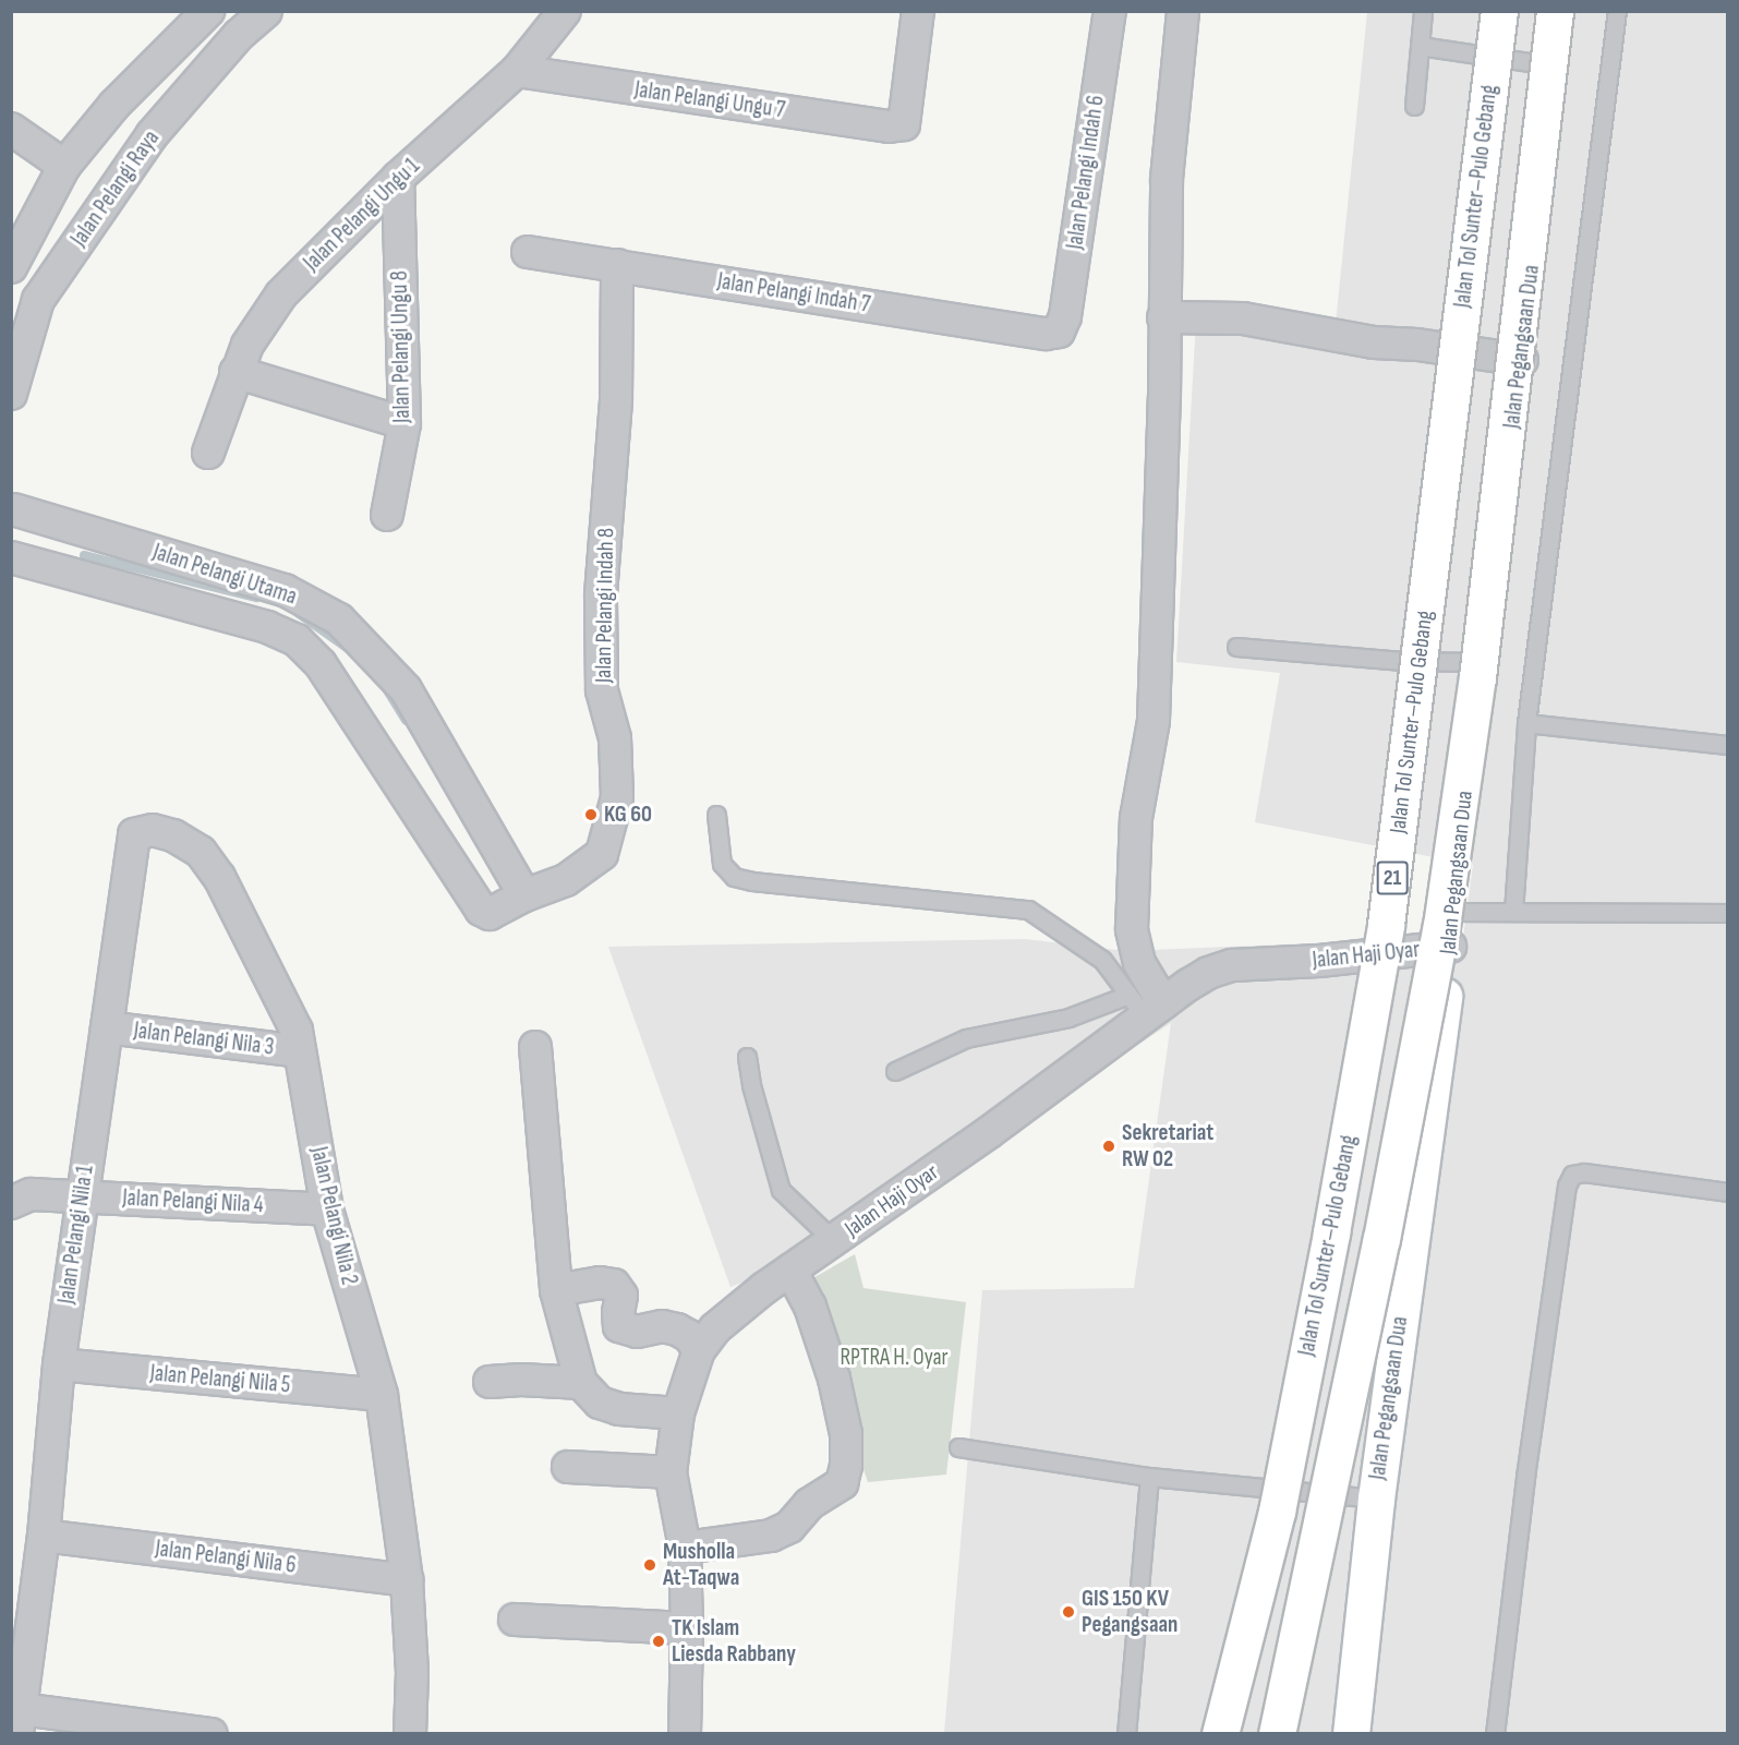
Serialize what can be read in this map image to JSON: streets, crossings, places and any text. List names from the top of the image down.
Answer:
{
  "streets": {
    "main road": ["Jalan Tol Sunter–Pulo Gebang", "Jalan Pegangsaan Dua", "21"],
    "street": [
      "Jalan Pelangi Ungu 7",
      "Jalan Pelangi Indah 6",
      "Jalan Pelangi Raya",
      "Jalan Pelangi Ungu 1",
      "Jalan Pelangi Indah 7",
      "Jalan Pelangi Ungu 8",
      "Jalan Pelangi Utama",
      "Jalan Pelangi Indah 8",
      "Jalan Haji Oyar",
      "Jalan Pelangi Nila 3",
      "Jalan Pelangi Nila 4",
      "Jalan Pelangi Nila 2",
      "Jalan Pelangi Nila 1",
      "Jalan Pelangi Nila 5",
      "Jalan Pelangi Nila 6"
    ]
  },
  "crossings": [
    ["Jalan Pelangi Ungu 7", "Jalan Pelangi Ungu 1"],
    ["Jalan Pelangi Indah 6", "Jalan Pelangi Indah 7"],
    ["Jalan Pelangi Ungu 1", "Jalan Pelangi Ungu 8"],
    ["Jalan Pelangi Indah 7", "Jalan Pelangi Indah 8"],
    ["Jalan Pegangsaan Dua", "Jalan Haji Oyar"],
    ["Jalan Pelangi Utama", "Jalan Pelangi Indah 8"],
    ["Jalan Pelangi Nila 3", "Jalan Pelangi Nila 2"],
    ["Jalan Pelangi Nila 3", "Jalan Pelangi Nila 1"],
    ["Jalan Pelangi Nila 4", "Jalan Pelangi Nila 2"],
    ["Jalan Pelangi Nila 4", "Jalan Pelangi Nila 1"],
    ["Jalan Pelangi Nila 2", "Jalan Pelangi Nila 1"],
    ["Jalan Pelangi Nila 2", "Jalan Pelangi Nila 5"],
    ["Jalan Pelangi Nila 2", "Jalan Pelangi Nila 6"],
    ["Jalan Pelangi Nila 1", "Jalan Pelangi Nila 5"],
    ["Jalan Pelangi Nila 1", "Jalan Pelangi Nila 6"]
  ],
  "parks": ["RPTRA H. Oyar"],
  "places": [
    "KG 60",
    "Sekretariat RW 02",
    "Musholla At-Taqwa",
    "GIS 150 KV Pegangsaan",
    "TK Islam Liesda Rabbany"
  ]
}
